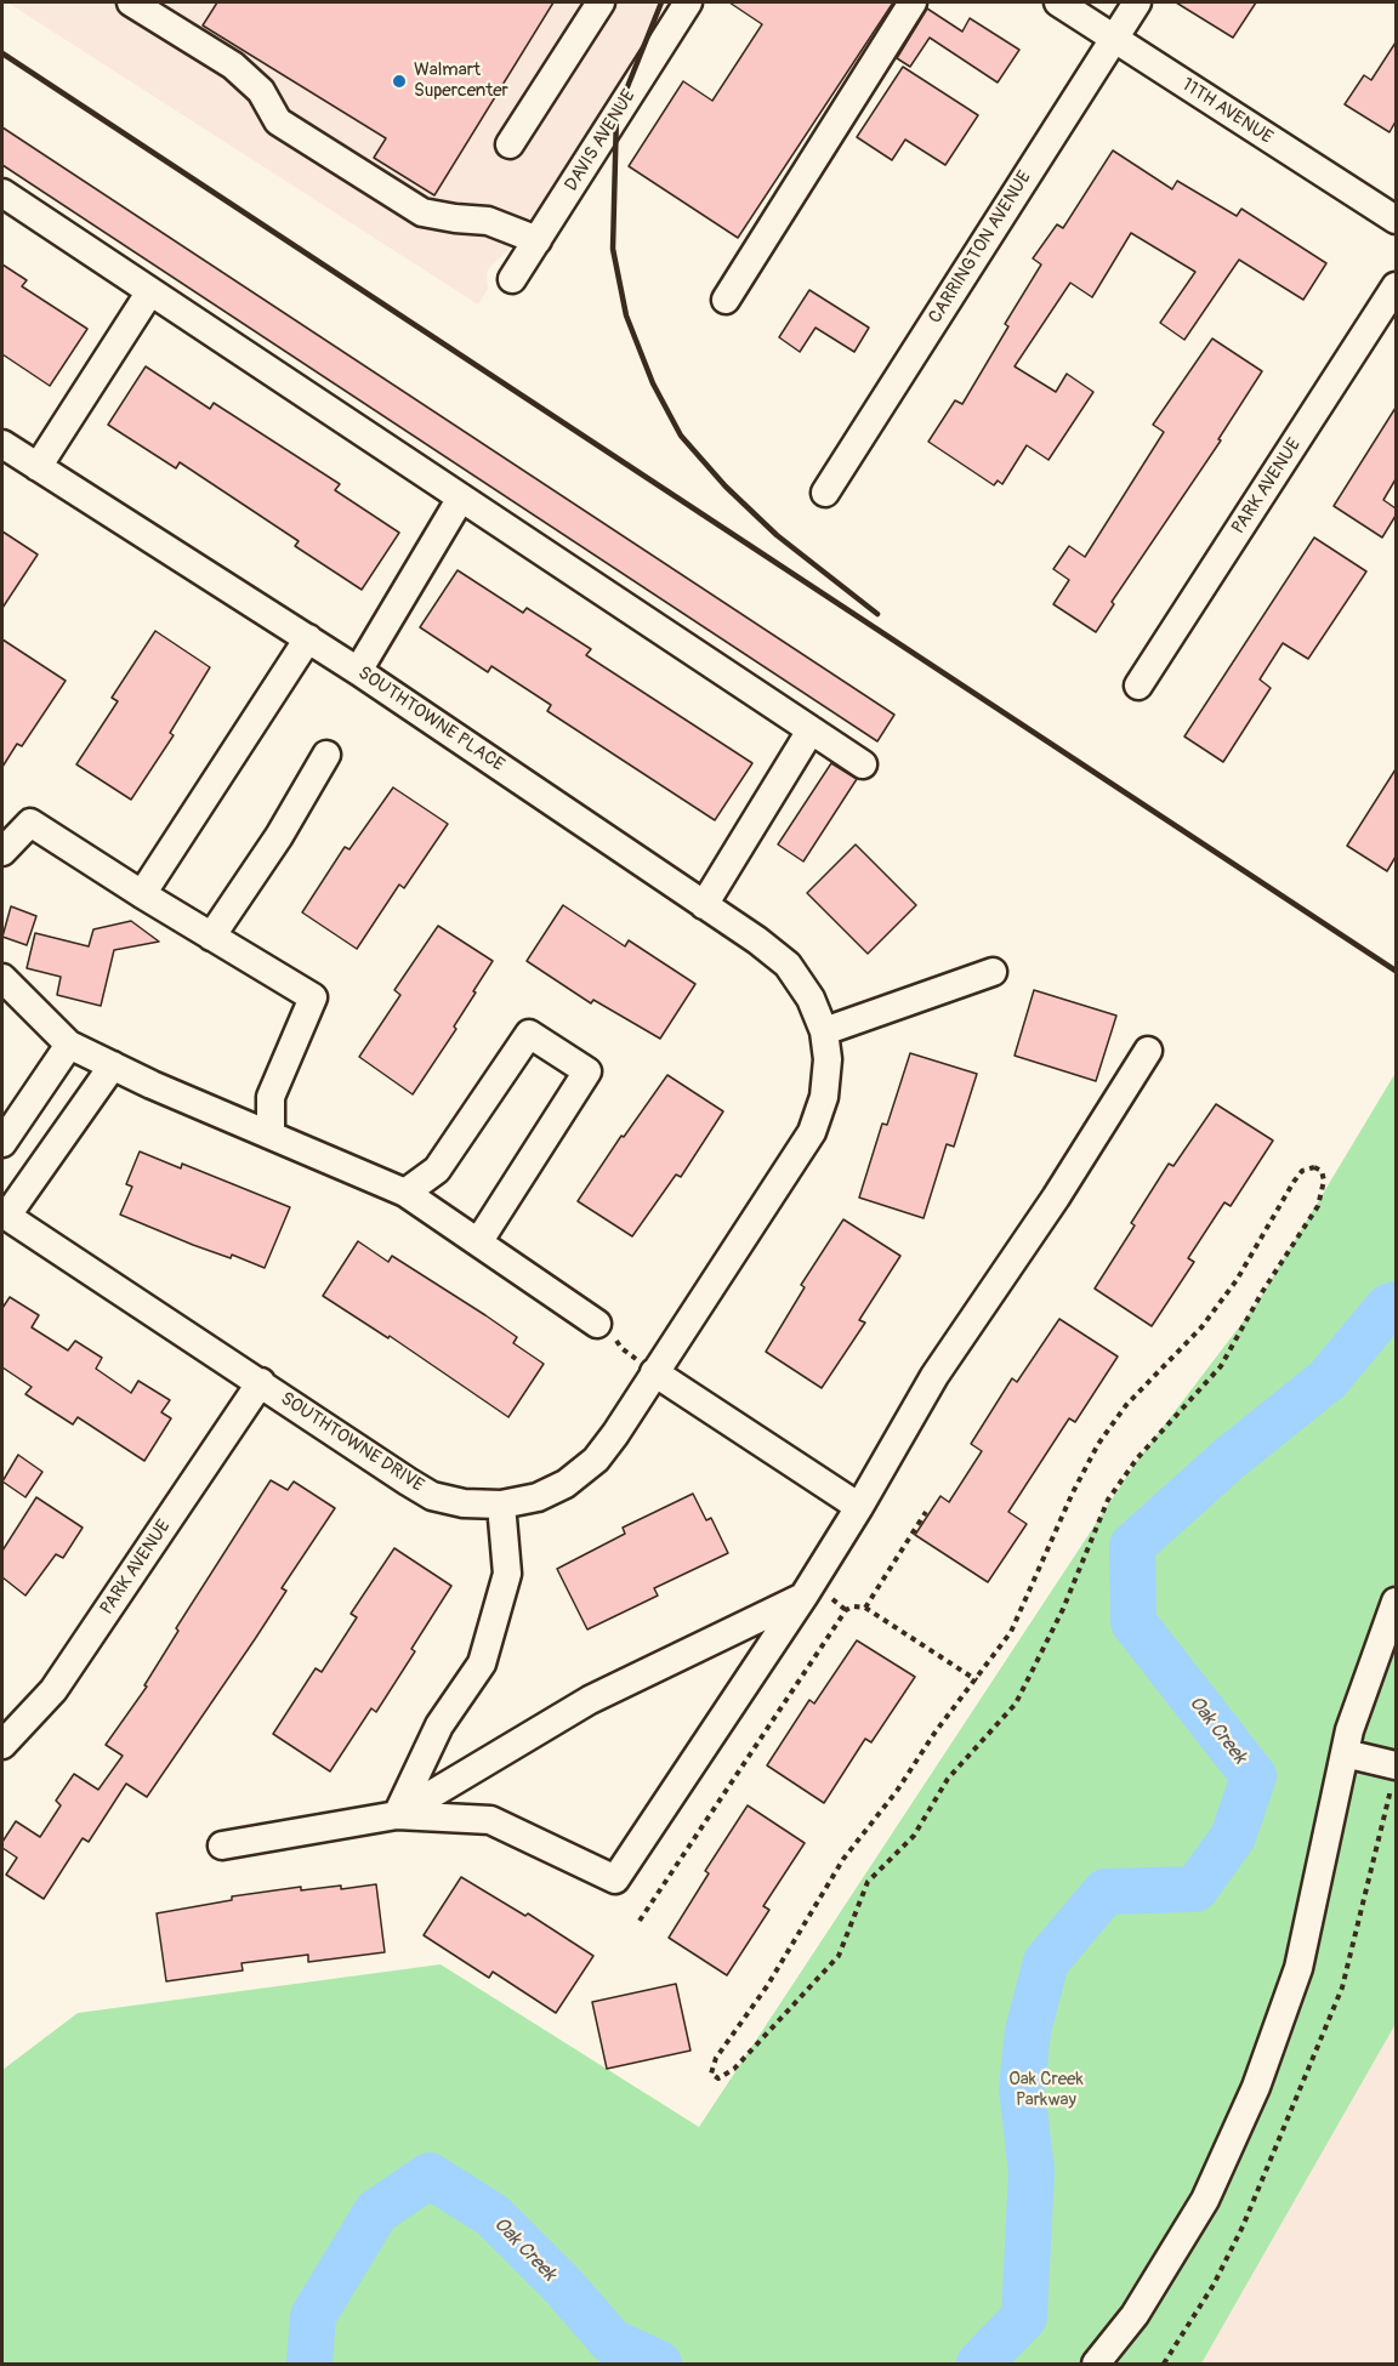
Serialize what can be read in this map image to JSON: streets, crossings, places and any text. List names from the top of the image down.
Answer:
{
  "streets": {
    "street": [
      "11TH AVENUE",
      "DAVIS AVENUE",
      "CARRINGTON AVENUE",
      "PARK AVENUE",
      "SOUTHTOWNE PLACE",
      "SOUTHTOWNE DRIVE"
    ]
  },
  "crossings": [
    ["11TH AVENUE", "CARRINGTON AVENUE"],
    ["PARK AVENUE", "SOUTHTOWNE DRIVE"],
    ["SOUTHTOWNE PLACE", "SOUTHTOWNE DRIVE"]
  ],
  "water": ["Oak Creek"],
  "parks": ["Oak Creek Parkway"],
  "places": ["Walmart Supercenter"]
}
